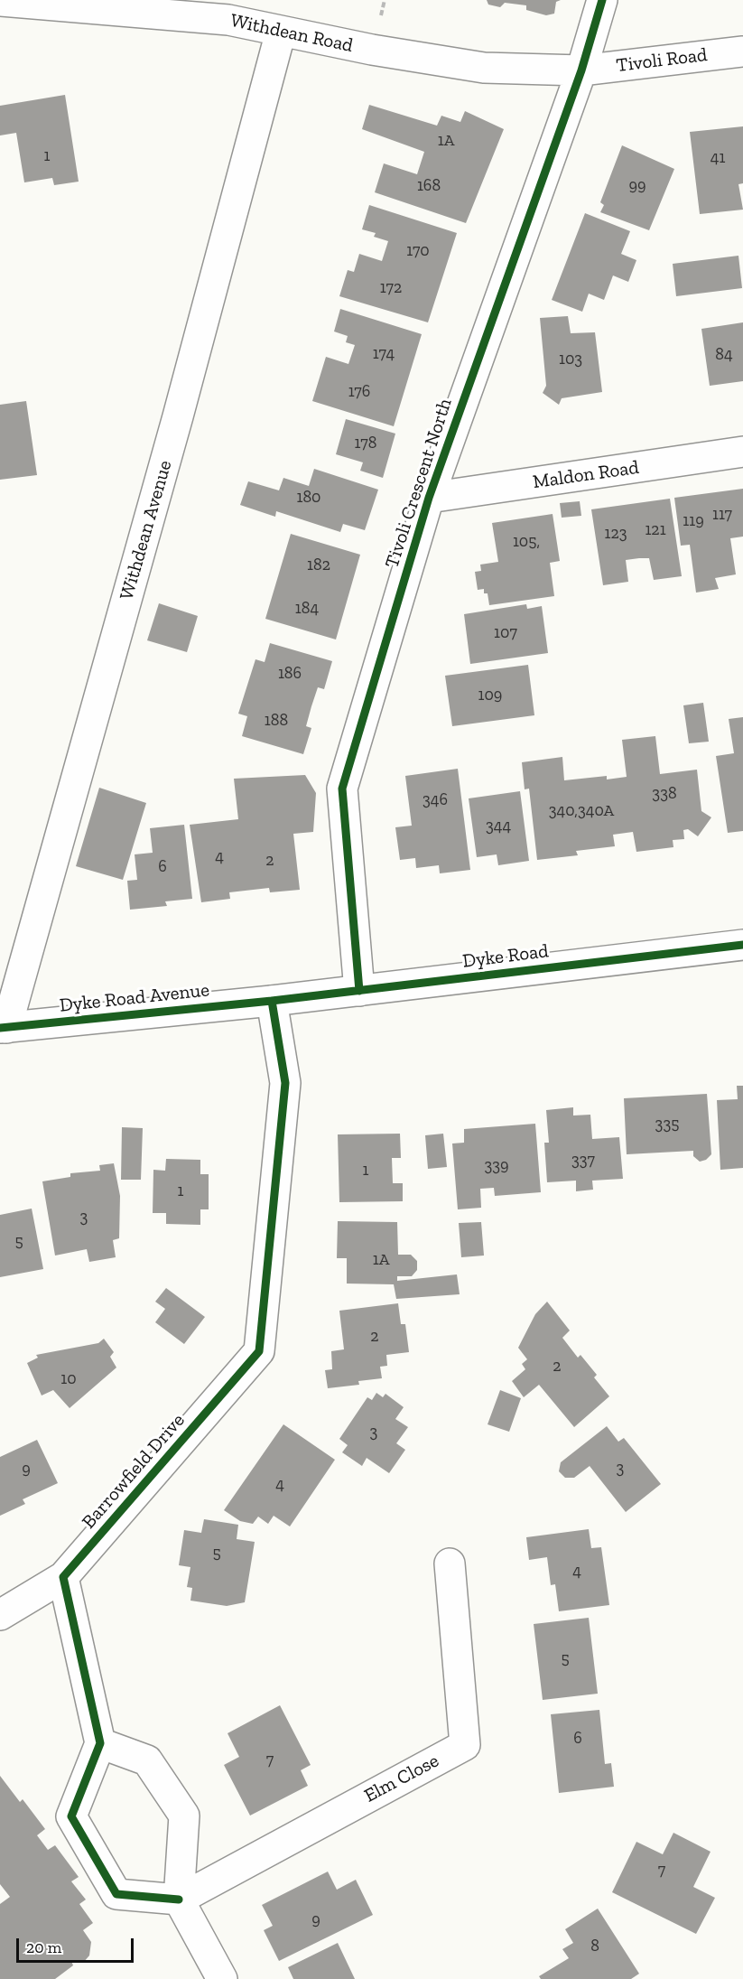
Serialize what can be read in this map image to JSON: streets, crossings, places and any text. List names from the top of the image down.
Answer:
{
  "streets": {
    "street": [
      "Withdean Road",
      "Tivoli Road",
      "Maldon Road",
      "Tivoli Crescent North",
      "Withdean Avenue",
      "Dyke Road",
      "Dyke Road Avenue",
      "Barrowfield Drive",
      "Elm Close"
    ]
  },
  "crossings": [
    ["Withdean Road", "Tivoli Road"],
    ["Withdean Road", "Tivoli Crescent North"],
    ["Withdean Road", "Withdean Avenue"],
    ["Tivoli Road", "Tivoli Crescent North"],
    ["Maldon Road", "Tivoli Crescent North"],
    ["Tivoli Crescent North", "Dyke Road"],
    ["Withdean Avenue", "Dyke Road Avenue"],
    ["Dyke Road", "Dyke Road Avenue"],
    ["Dyke Road", "Barrowfield Drive"],
    ["Dyke Road Avenue", "Barrowfield Drive"]
  ],
  "house_numbers": [
    "1A",
    "1",
    "41",
    "168",
    "99",
    "170",
    "172",
    "174",
    "84",
    "103",
    "176",
    "178",
    "180",
    "117",
    "119",
    "121",
    "123",
    "105,",
    "182",
    "184",
    "107",
    "186",
    "109",
    "188",
    "338",
    "346",
    "340,340A",
    "344",
    "4",
    "2",
    "6",
    "335",
    "337",
    "339",
    "1",
    "1",
    "3",
    "5",
    "1A",
    "2",
    "2",
    "10",
    "3",
    "3",
    "9",
    "4",
    "5",
    "4",
    "5",
    "6",
    "7",
    "7",
    "9",
    "8"
  ],
  "scale_bar": "20 m"
}
